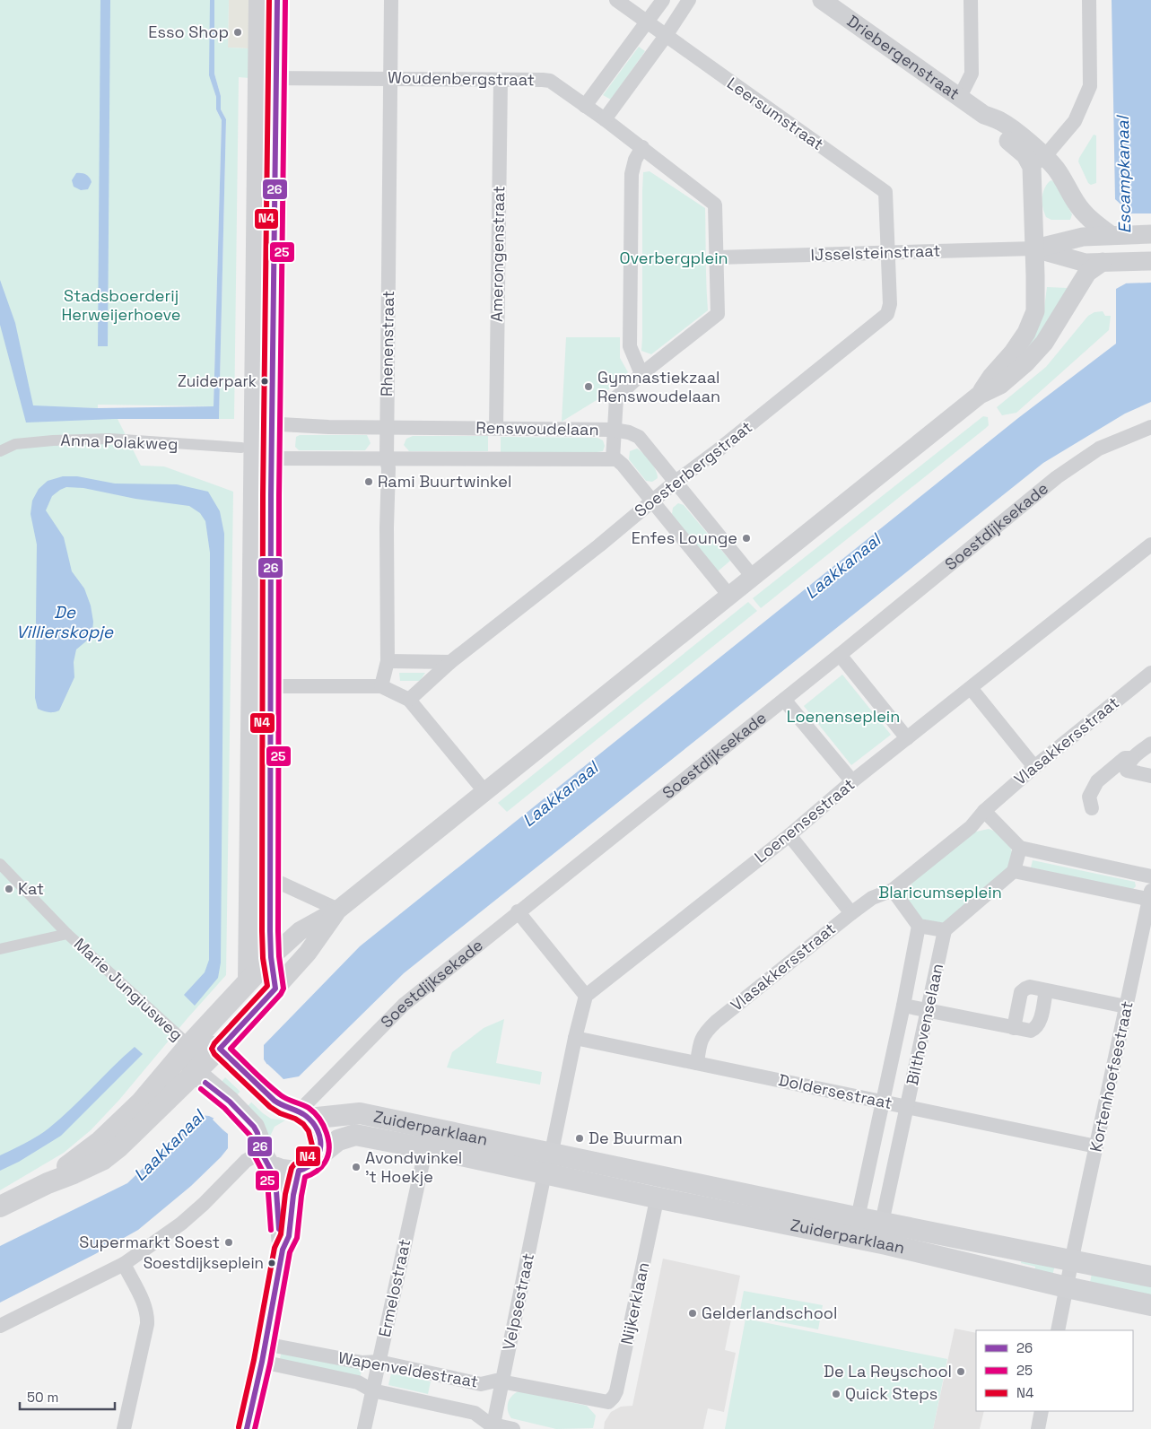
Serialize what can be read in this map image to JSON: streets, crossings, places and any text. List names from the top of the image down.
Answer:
{
  "streets": {
    "main road": ["Zuiderparklaan"],
    "street": [
      "Driebergenstraat",
      "Woudenbergstraat",
      "Leersumstraat",
      "IJsselsteinstraat",
      "Amerongenstraat",
      "Rhenenstraat",
      "Renswoudelaan",
      "Anna Polakweg",
      "Soesterbergstraat",
      "Soestdijksekade",
      "Vlasakkersstraat",
      "Loenensestraat",
      "Marie Jungiusweg",
      "Bilthovenselaan",
      "Kortenhoefsestraat",
      "Doldersestraat",
      "Ermelostraat",
      "Velpsestraat",
      "Nijkerklaan",
      "Wapenveldestraat"
    ]
  },
  "crossings": [
    ["Woudenbergstraat", "IJsselsteinstraat"],
    ["Woudenbergstraat", "Amerongenstraat"],
    ["Woudenbergstraat", "Rhenenstraat"],
    ["Woudenbergstraat", "Renswoudelaan"],
    ["Leersumstraat", "IJsselsteinstraat"],
    ["Leersumstraat", "Soesterbergstraat"],
    ["IJsselsteinstraat", "Soesterbergstraat"],
    ["Amerongenstraat", "Renswoudelaan"],
    ["Rhenenstraat", "Renswoudelaan"],
    ["Renswoudelaan", "Anna Polakweg"],
    ["Renswoudelaan", "Soesterbergstraat"],
    ["Soestdijksekade", "Zuiderparklaan"],
    ["Vlasakkersstraat", "Doldersestraat"],
    ["Bilthovenselaan", "Doldersestraat"],
    ["Bilthovenselaan", "Zuiderparklaan"],
    ["Kortenhoefsestraat", "Doldersestraat"],
    ["Kortenhoefsestraat", "Zuiderparklaan"],
    ["Zuiderparklaan", "Ermelostraat"],
    ["Zuiderparklaan", "Velpsestraat"],
    ["Zuiderparklaan", "Nijkerklaan"],
    ["Ermelostraat", "Wapenveldestraat"],
    ["Velpsestraat", "Wapenveldestraat"],
    ["Nijkerklaan", "Wapenveldestraat"]
  ],
  "water": ["Escampkanaal", "Laakkanaal", "De Villierskopje"],
  "parks": [
    "Overbergplein",
    "Stadsboerderij Herweijerhoeve",
    "Loenenseplein",
    "Blaricumseplein"
  ],
  "places": [
    "Esso Shop",
    "Zuiderpark",
    "Gymnastiekzaal Renswoudelaan",
    "Rami Buurtwinkel",
    "Enfes Lounge",
    "Kat",
    "De Buurman",
    "Avondwinkel 't Hoekje",
    "Supermarkt Soest",
    "Soestdijkseplein",
    "Gelderlandschool",
    "De La Reyschool",
    "Quick Steps"
  ],
  "lines": ["transit line 26", "transit line 25", "transit line N4"],
  "legend": ["26", "25", "N4"],
  "scale_bar": "50 m"
}
